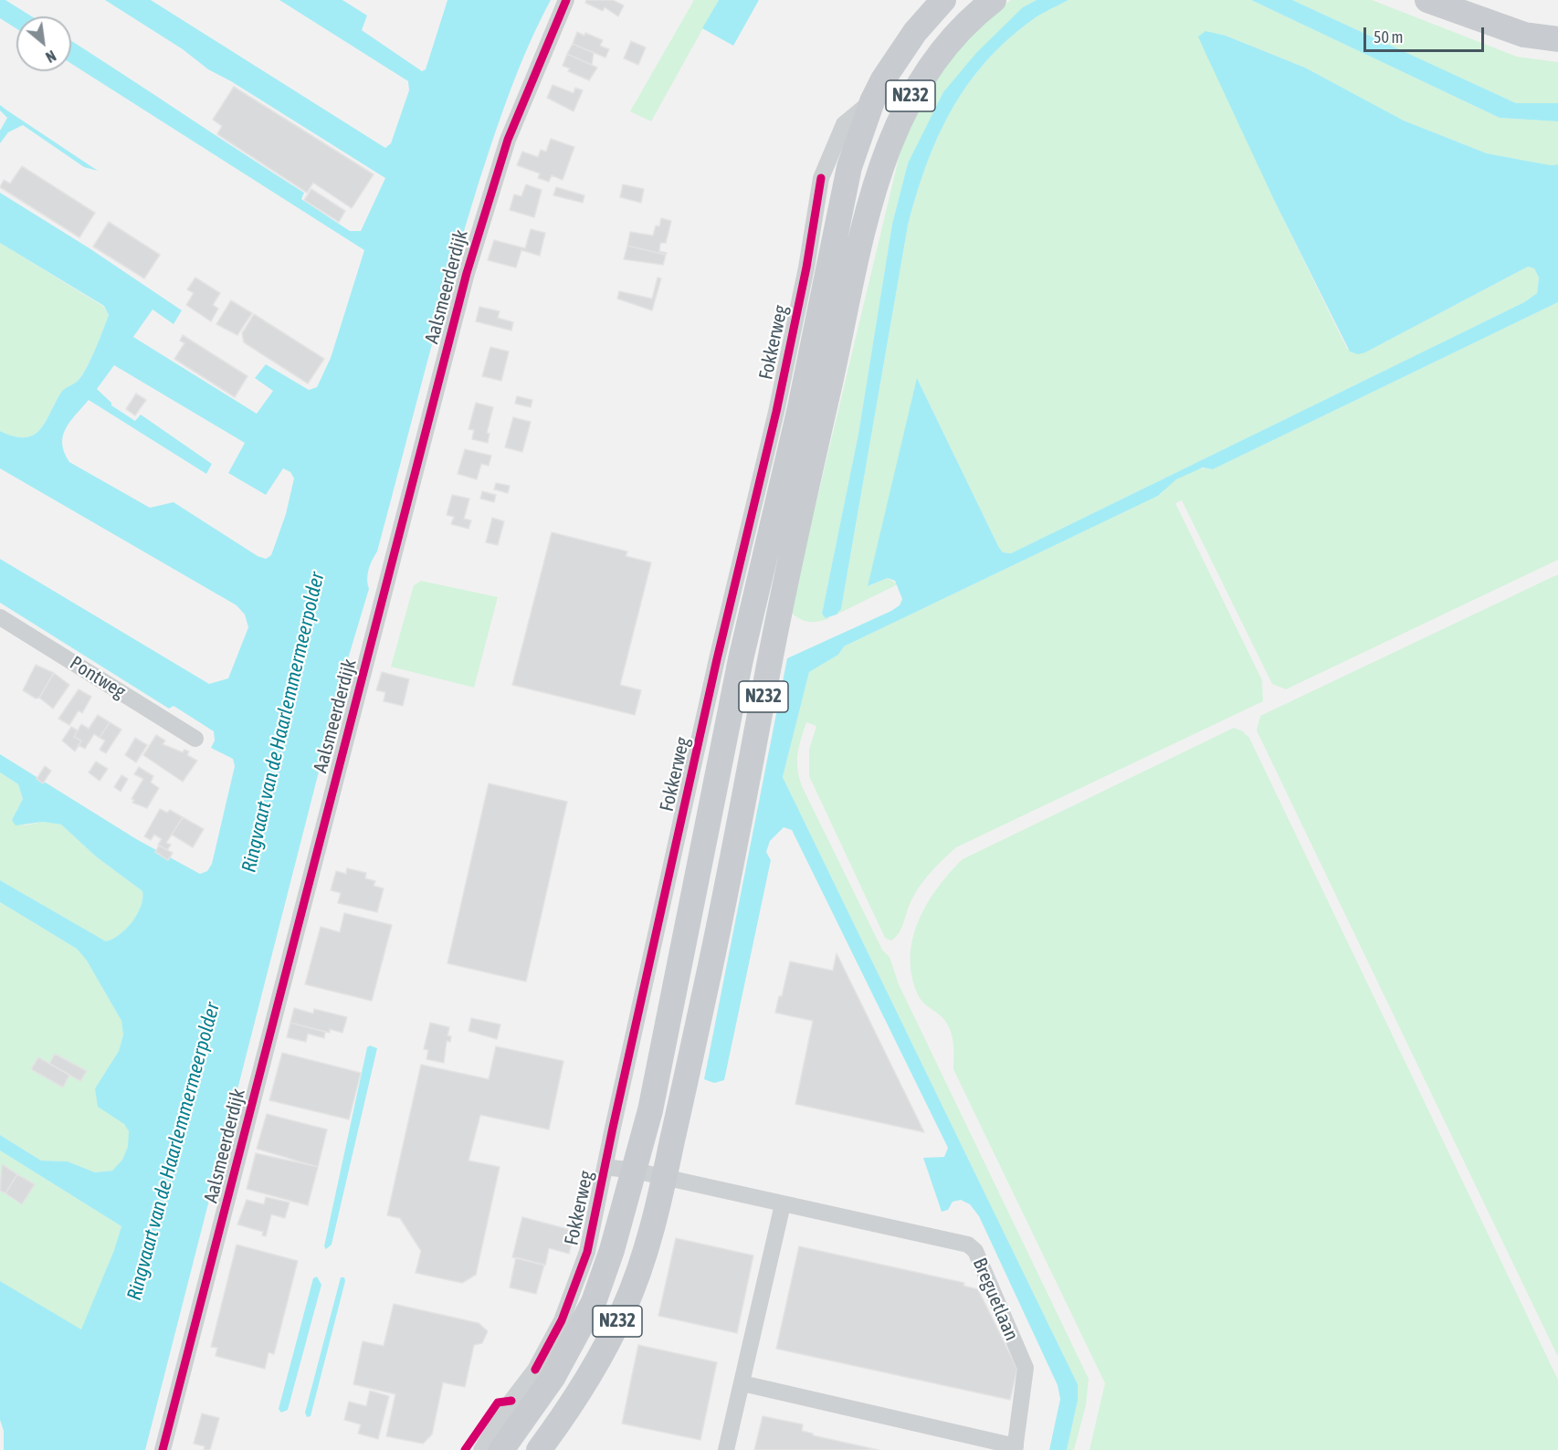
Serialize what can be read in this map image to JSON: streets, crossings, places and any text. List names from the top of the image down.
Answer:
{
  "streets": {
    "main road": ["N232", "Fokkerweg"],
    "street": ["Aalsmeerderdijk", "Pontweg", "Breguetlaan"]
  },
  "crossings": [
    ["N232", "Breguetlaan"],
    ["Fokkerweg", "Breguetlaan"]
  ],
  "water": ["Ringvaart van de Haarlemmermeerpolder"],
  "scale_bar": "50 m",
  "north": "bottom right"
}
